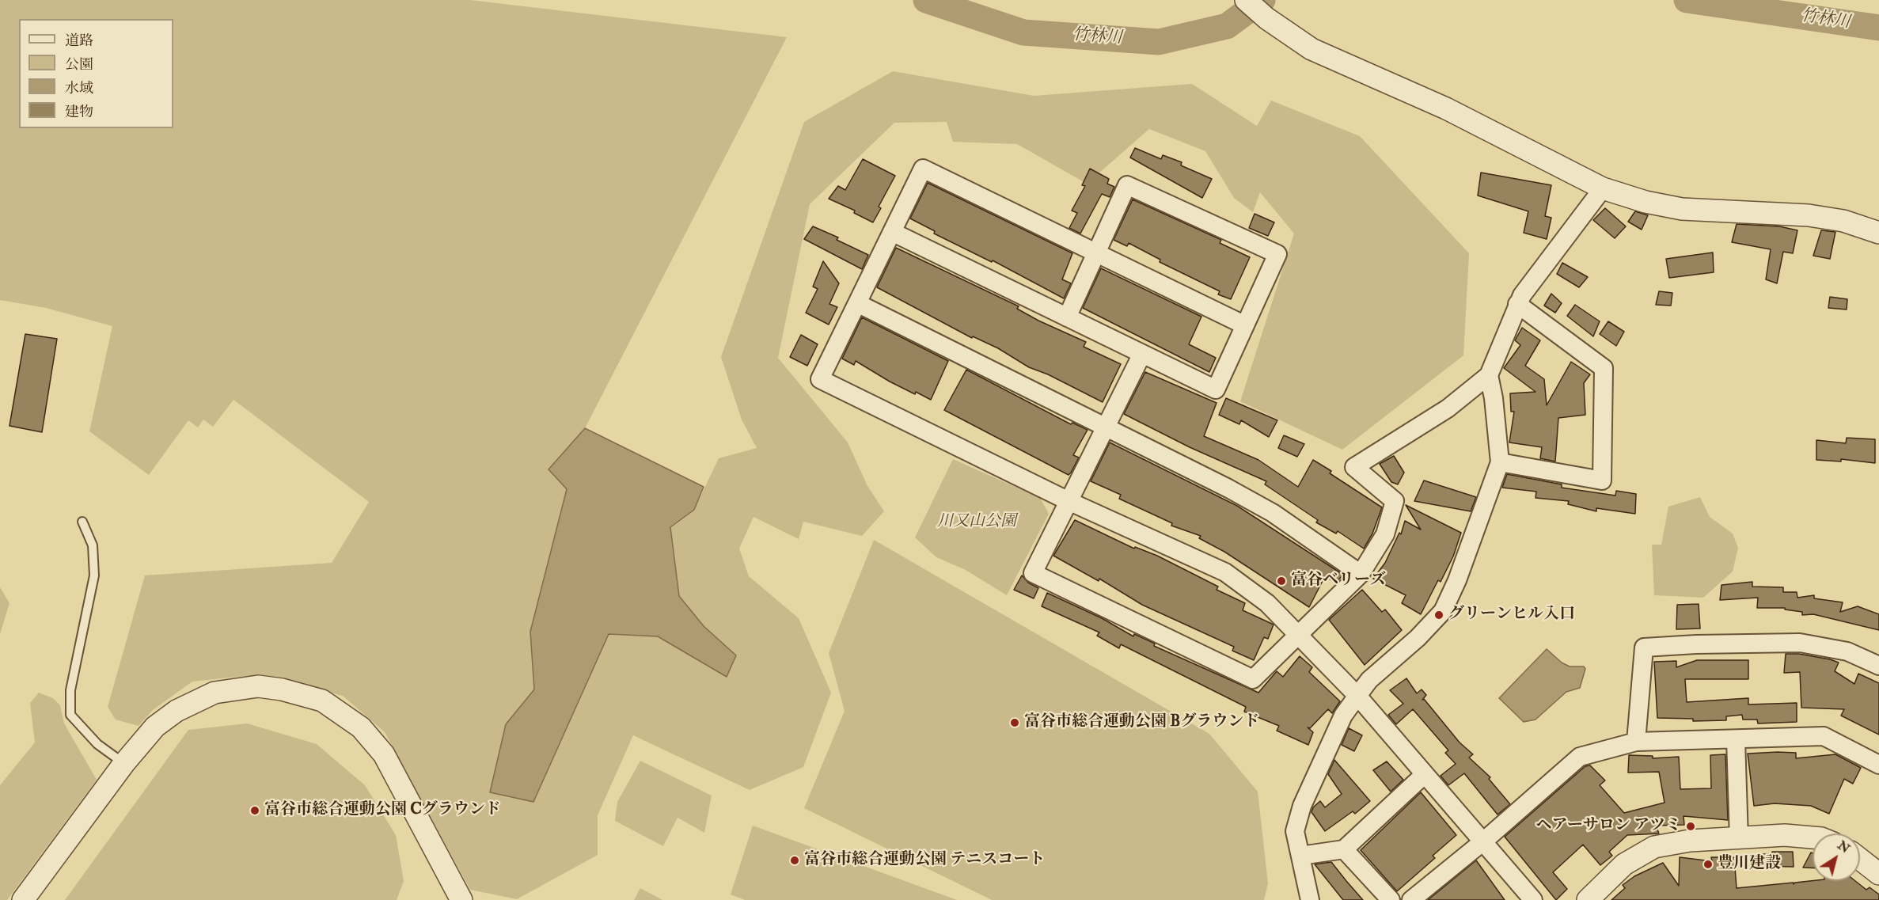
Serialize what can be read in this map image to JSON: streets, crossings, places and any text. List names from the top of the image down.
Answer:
{
  "water": ["竹林川"],
  "parks": ["川又山公園"],
  "places": [
    "富谷ベリーズ",
    "グリーンヒル入口",
    "富谷市総合運動公園 Bグラウンド",
    "富谷市総合運動公園 Cグラウンド",
    "ヘアーサロン アツミ",
    "富谷市総合運動公園 テニスコート",
    "豊川建設"
  ],
  "legend": [
    "道路",
    "公園",
    "水域",
    "建物"
  ],
  "north": "top right"
}
